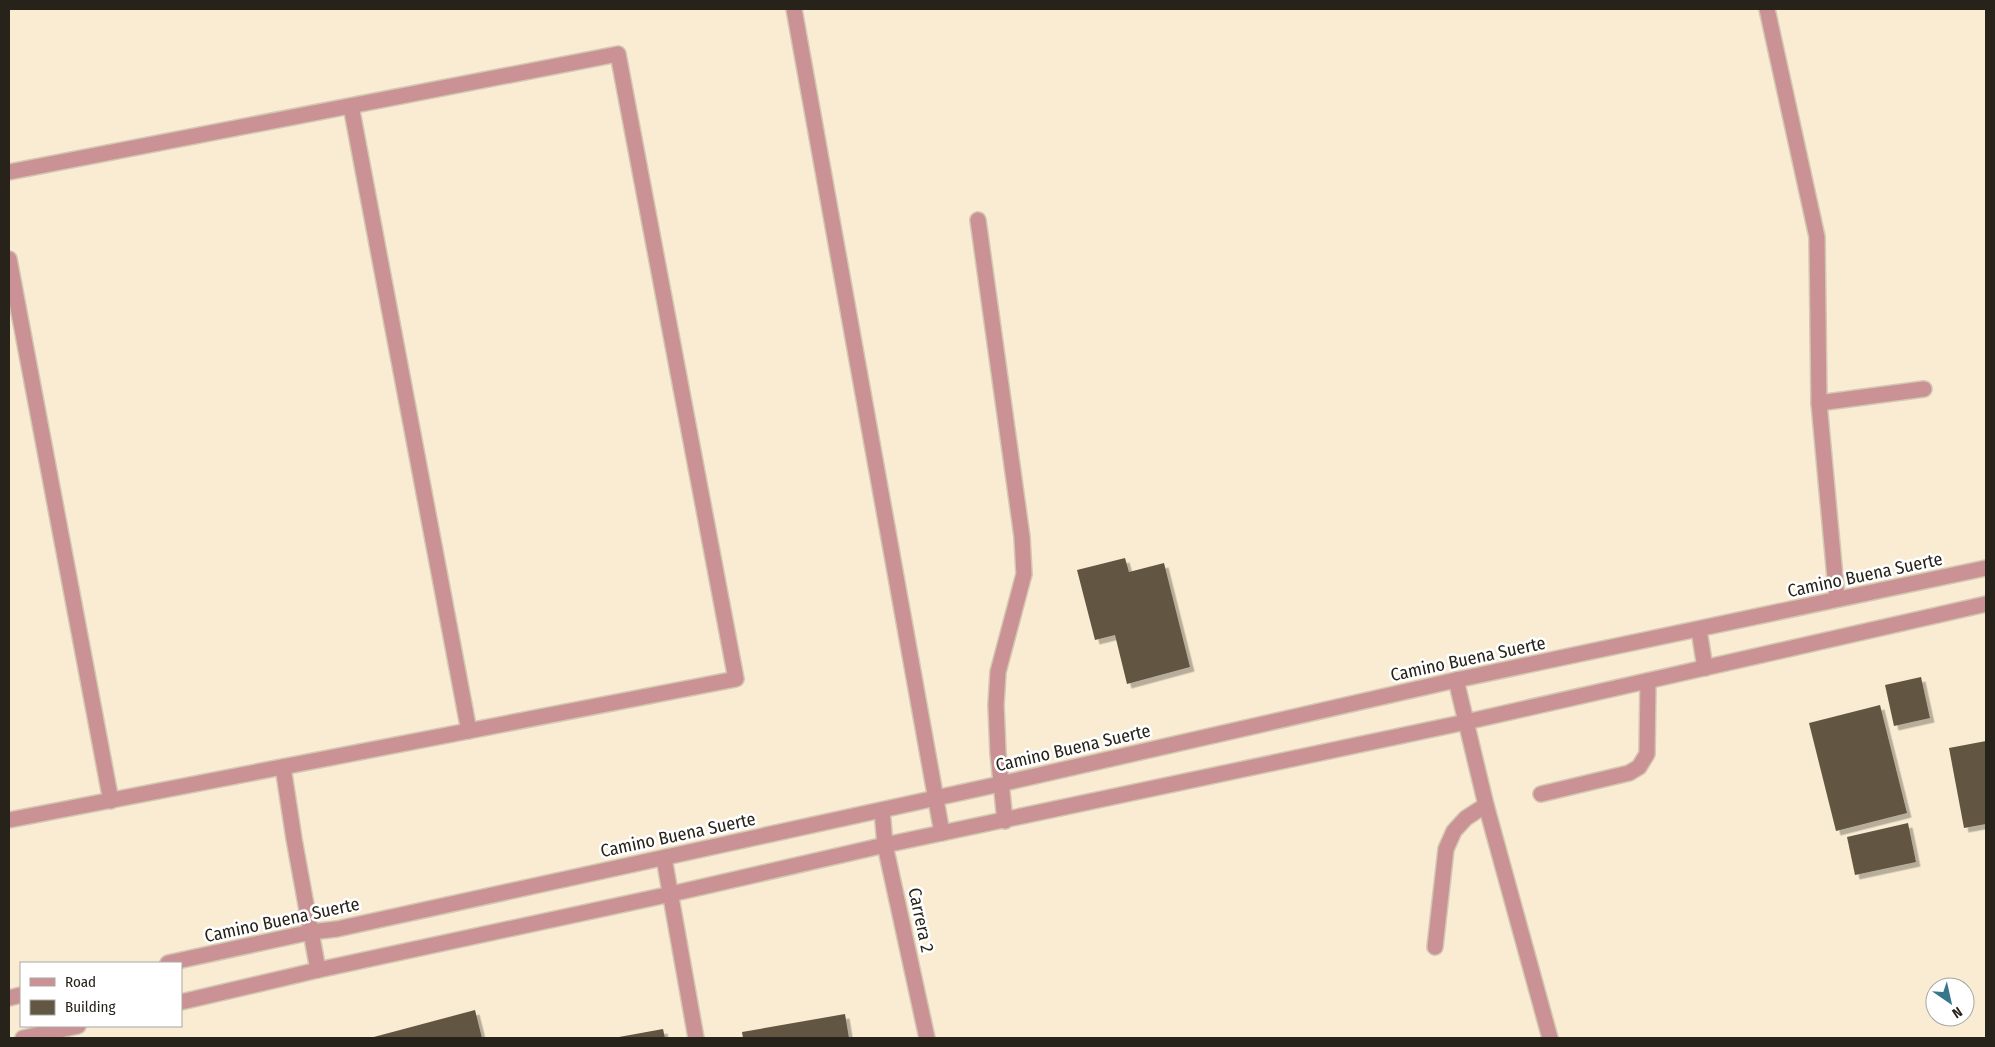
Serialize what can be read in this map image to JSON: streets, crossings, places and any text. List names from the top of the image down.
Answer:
{
  "streets": {
    "street": ["Camino Buena Suerte", "Carrera 2"]
  },
  "crossings": [
    ["Camino Buena Suerte", "Carrera 2"]
  ],
  "legend": ["Road", "Building"],
  "north": "bottom right"
}
